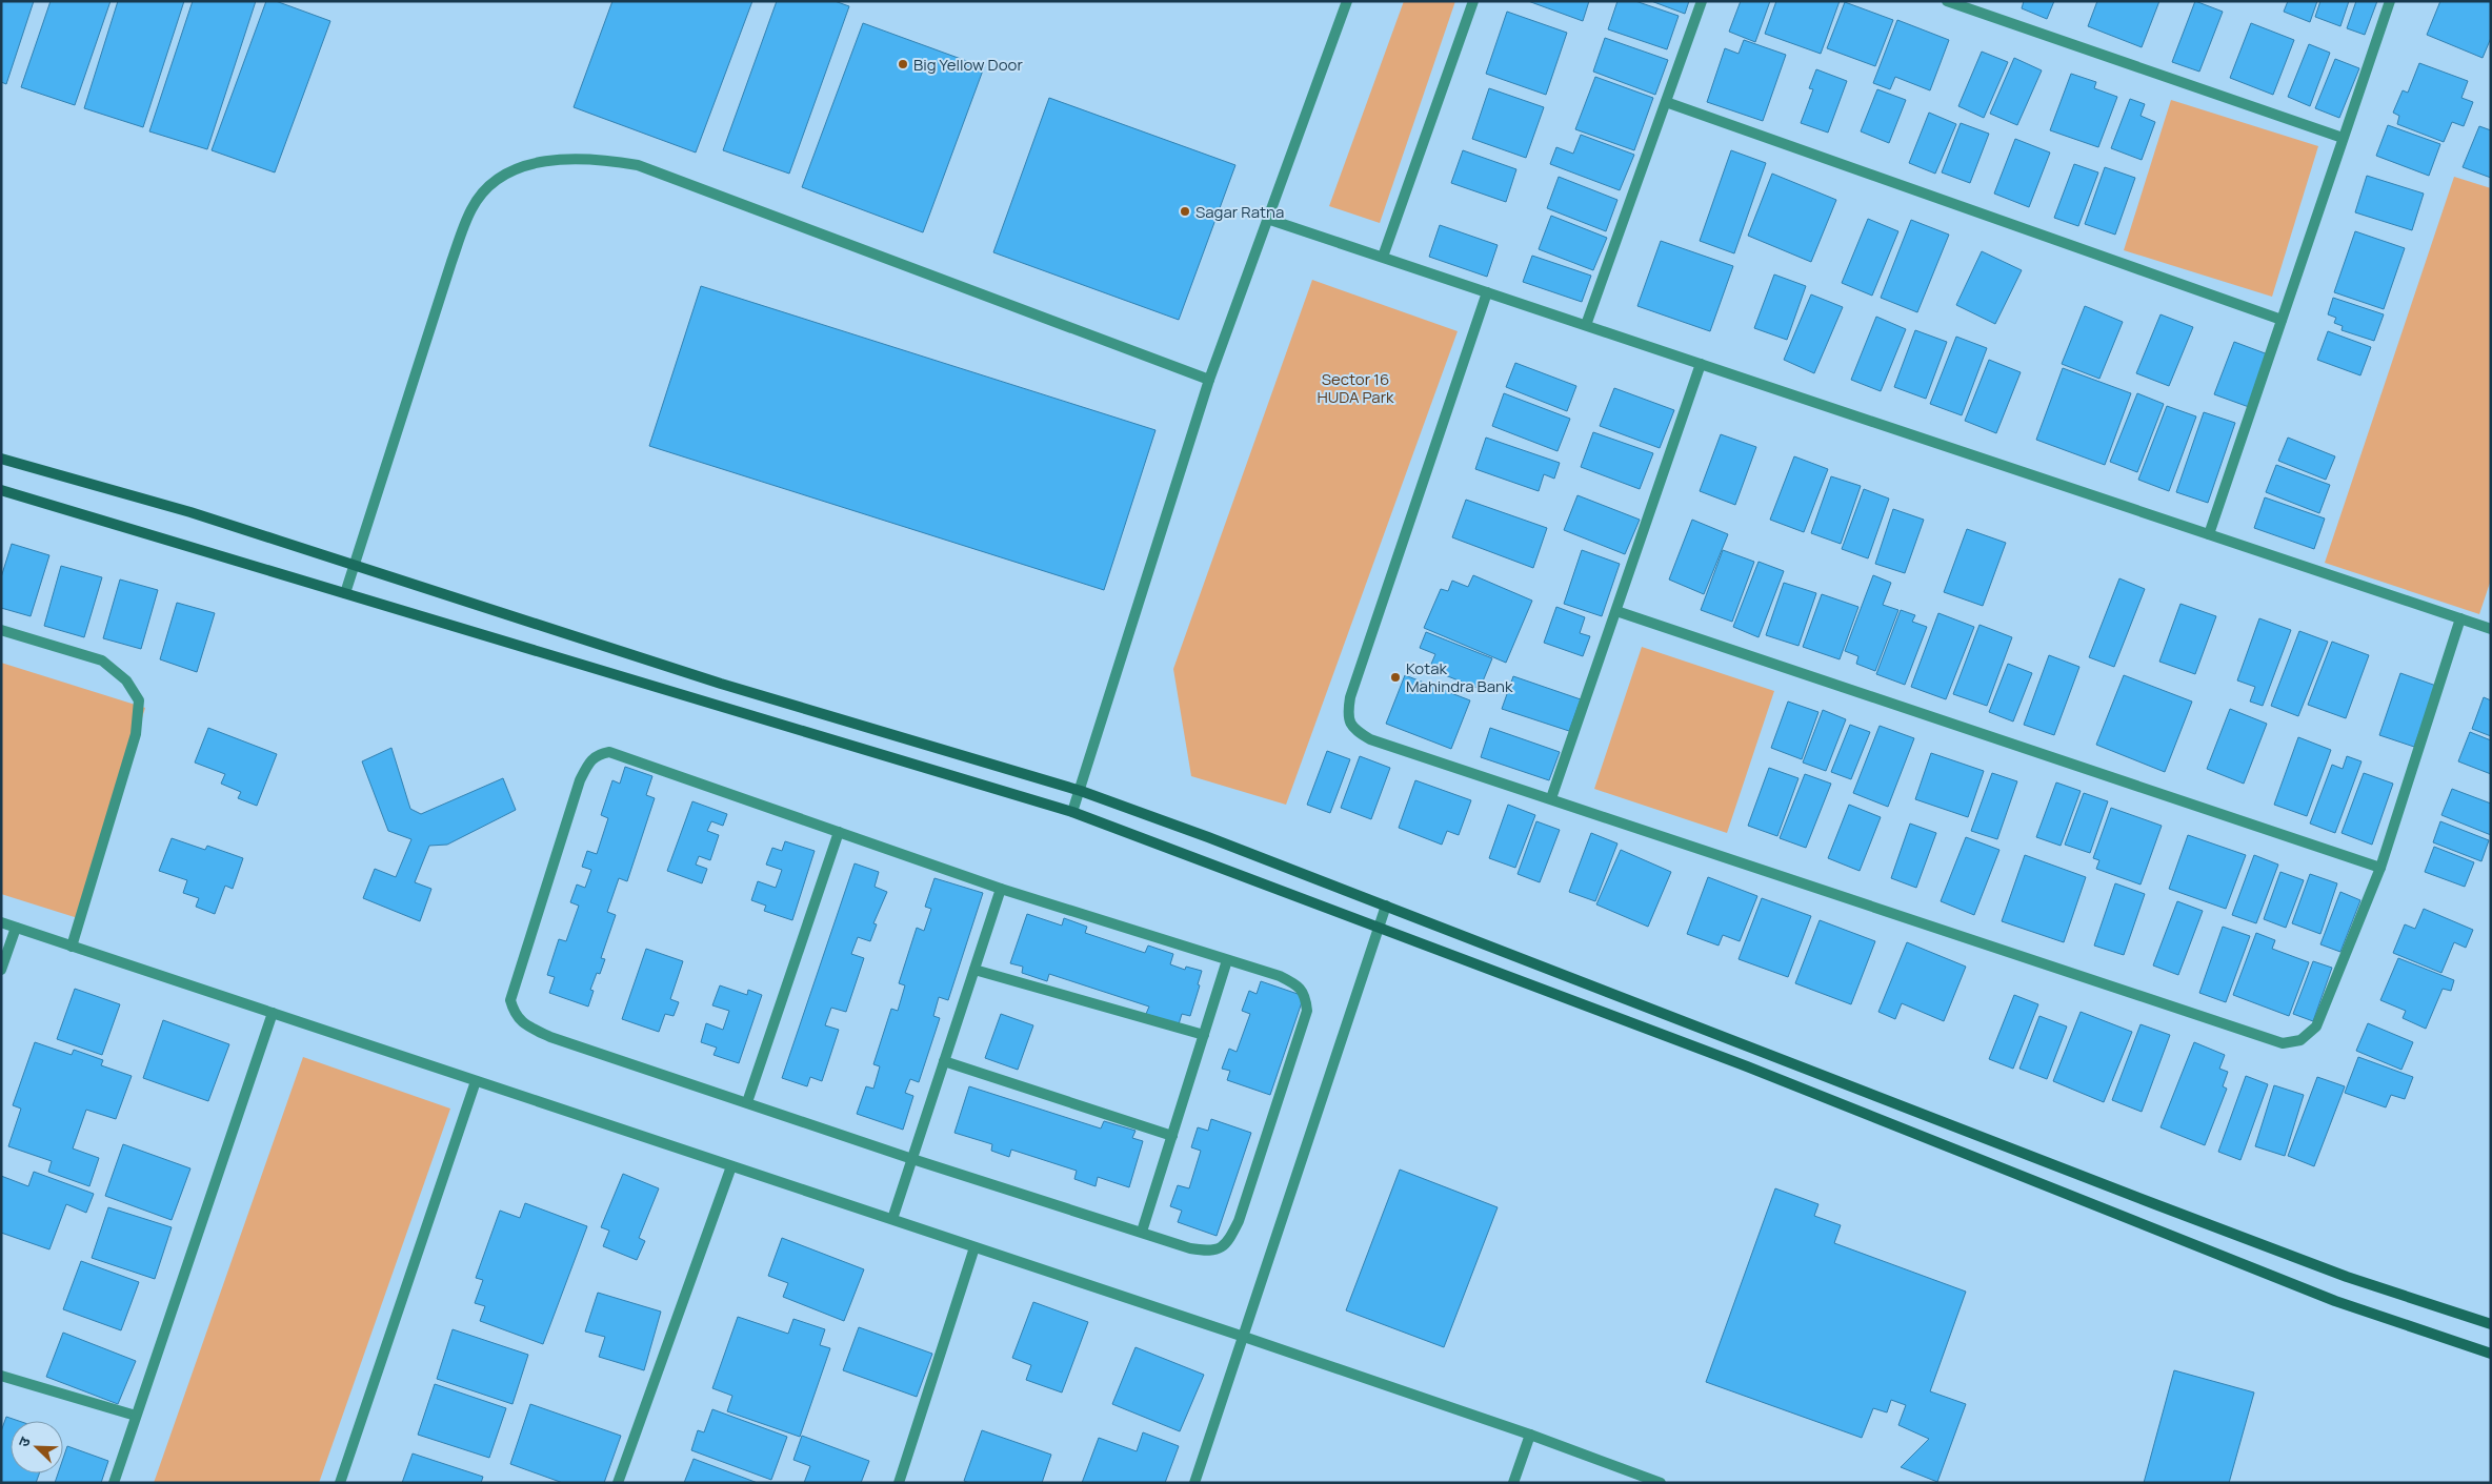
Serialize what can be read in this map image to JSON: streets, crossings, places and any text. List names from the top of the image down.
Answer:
{
  "parks": ["Sector 16 HUDA Park"],
  "places": ["Big Yellow Door", "Sagar Ratna", "Kotak Mahindra Bank"],
  "north": "top left"
}
